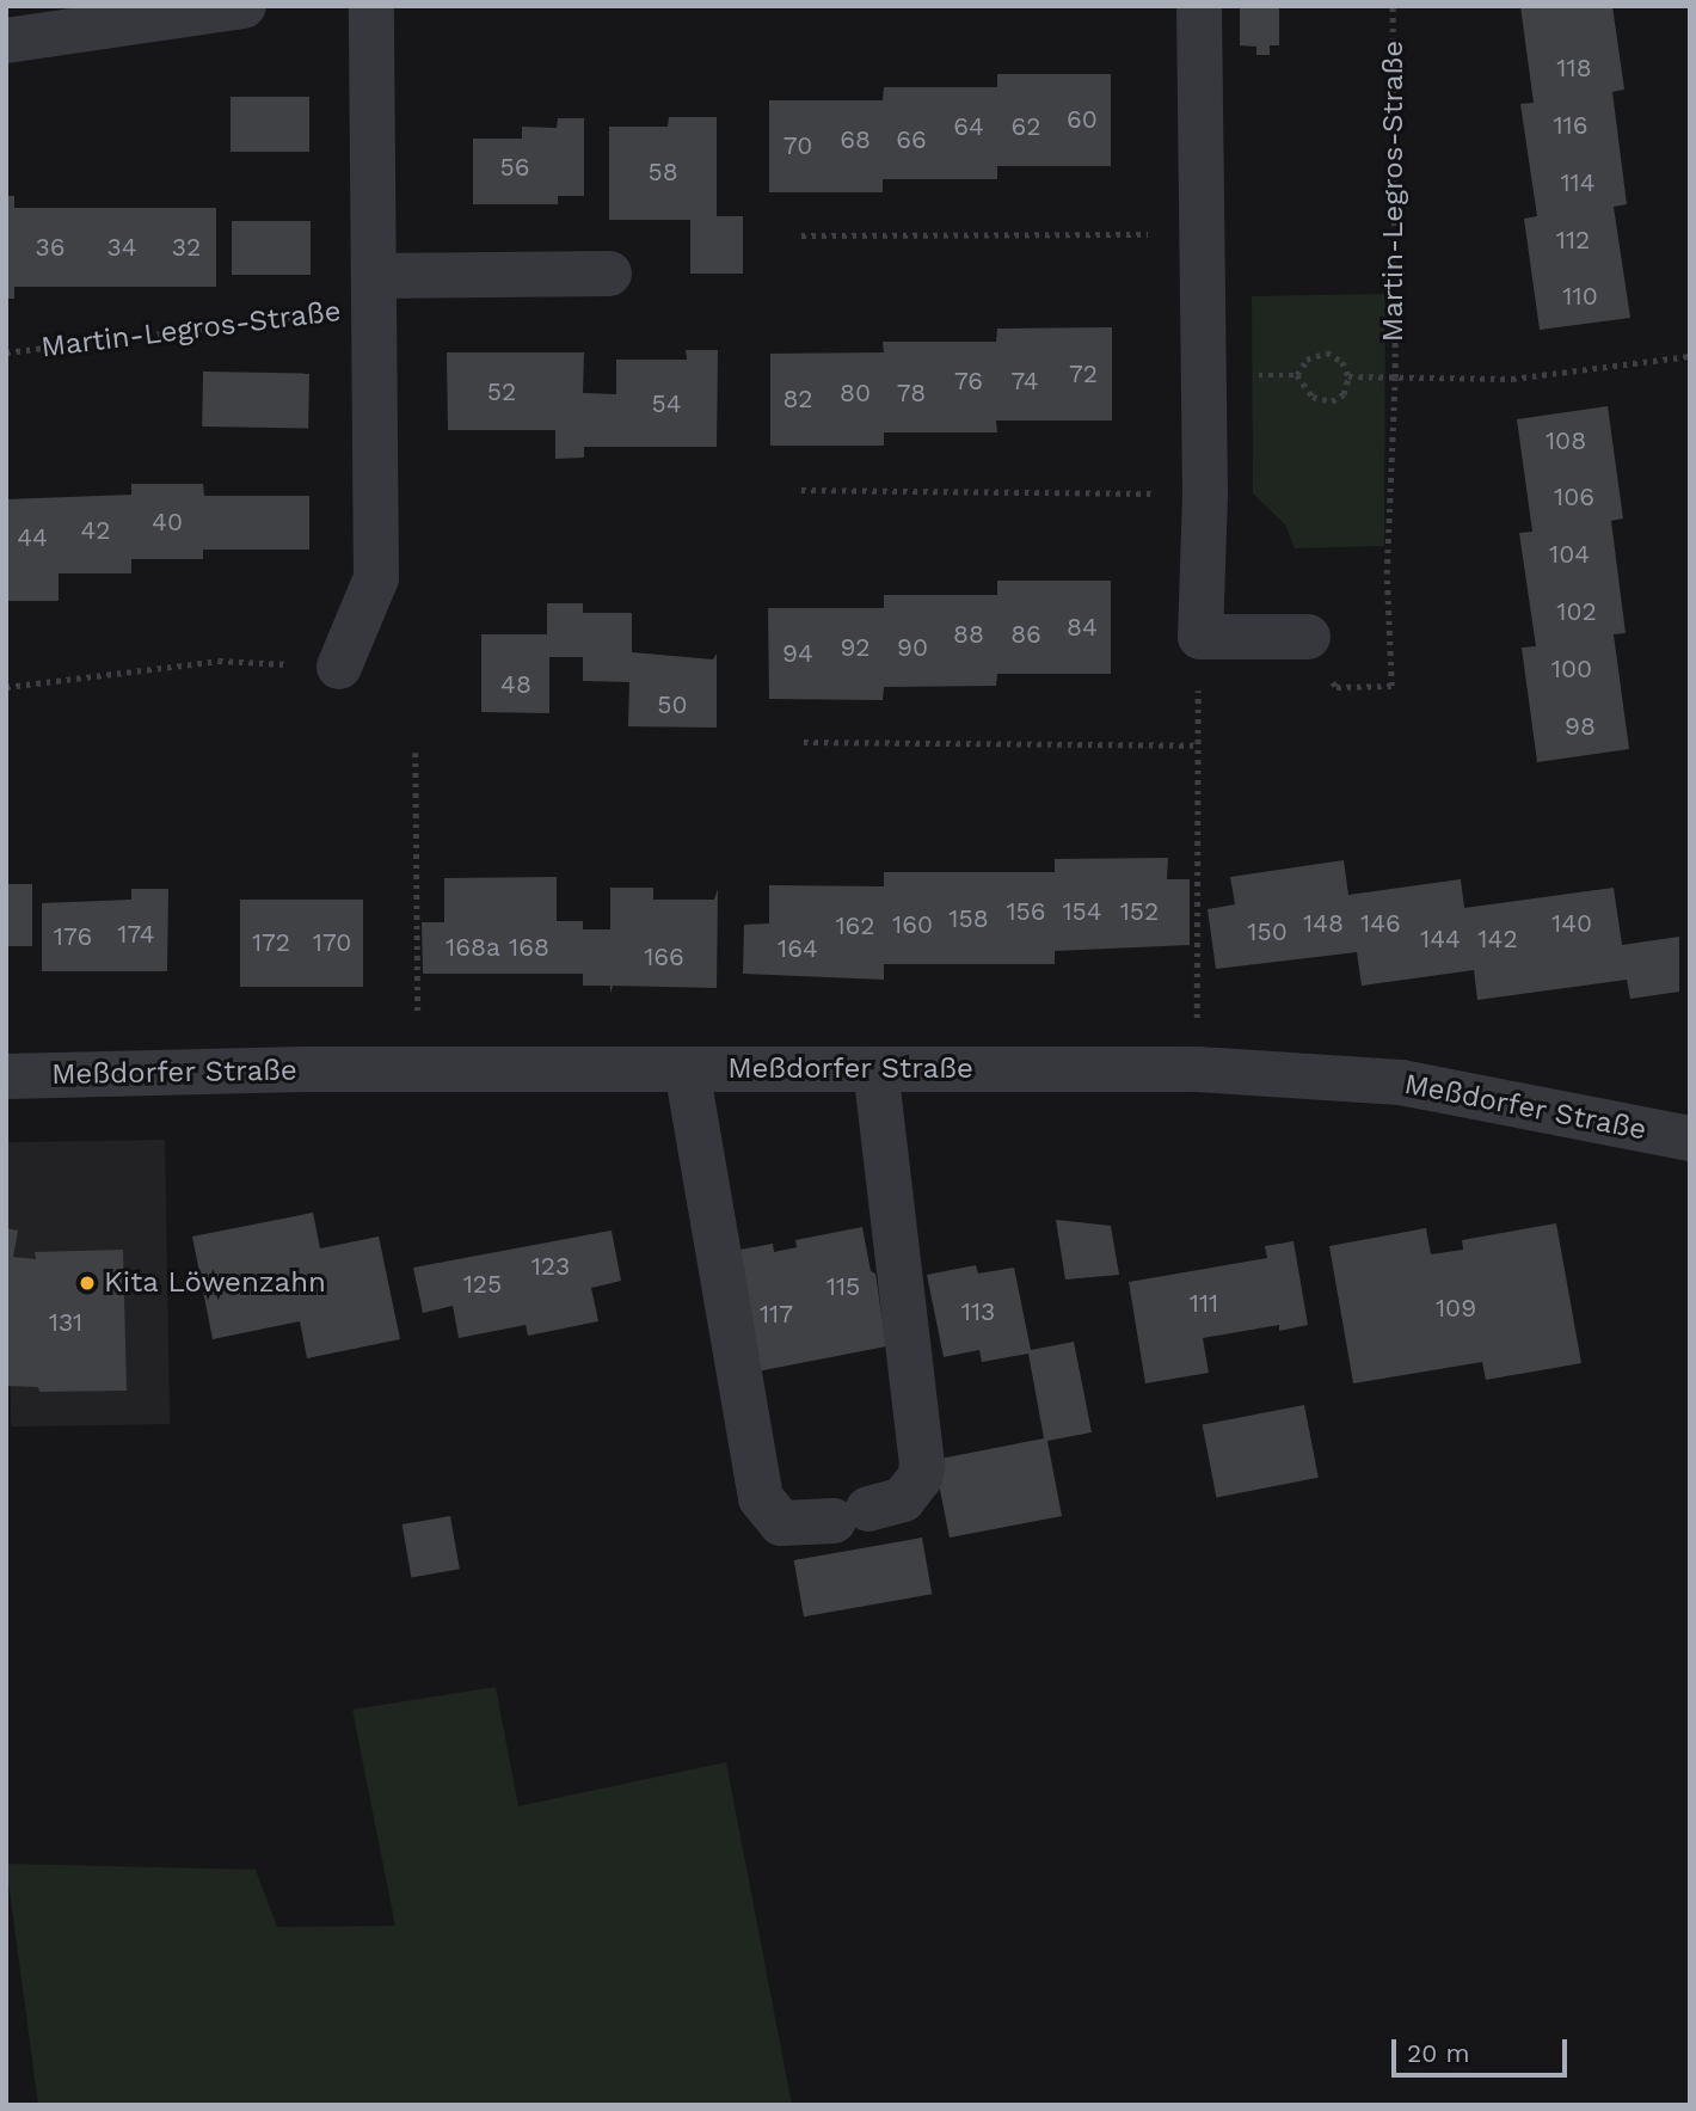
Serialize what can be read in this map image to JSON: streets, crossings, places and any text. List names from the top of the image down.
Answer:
{
  "streets": {
    "street": ["Martin-Legros-Straße", "Meßdorfer Straße"]
  },
  "places": ["Kita Löwenzahn"],
  "house_numbers": [
    "118",
    "60",
    "116",
    "64",
    "62",
    "68",
    "66",
    "70",
    "56",
    "58",
    "114",
    "112",
    "36",
    "34",
    "32",
    "110",
    "72",
    "76",
    "74",
    "52",
    "80",
    "78",
    "82",
    "54",
    "108",
    "106",
    "40",
    "42",
    "44",
    "104",
    "102",
    "84",
    "88",
    "86",
    "92",
    "90",
    "94",
    "100",
    "48",
    "50",
    "98",
    "156",
    "154",
    "152",
    "158",
    "148",
    "146",
    "140",
    "160",
    "162",
    "150",
    "174",
    "176",
    "144",
    "142",
    "172",
    "170",
    "168a",
    "168",
    "164",
    "166",
    "123",
    "125",
    "115",
    "111",
    "109",
    "113",
    "117",
    "131"
  ],
  "scale_bar": "20 m"
}
